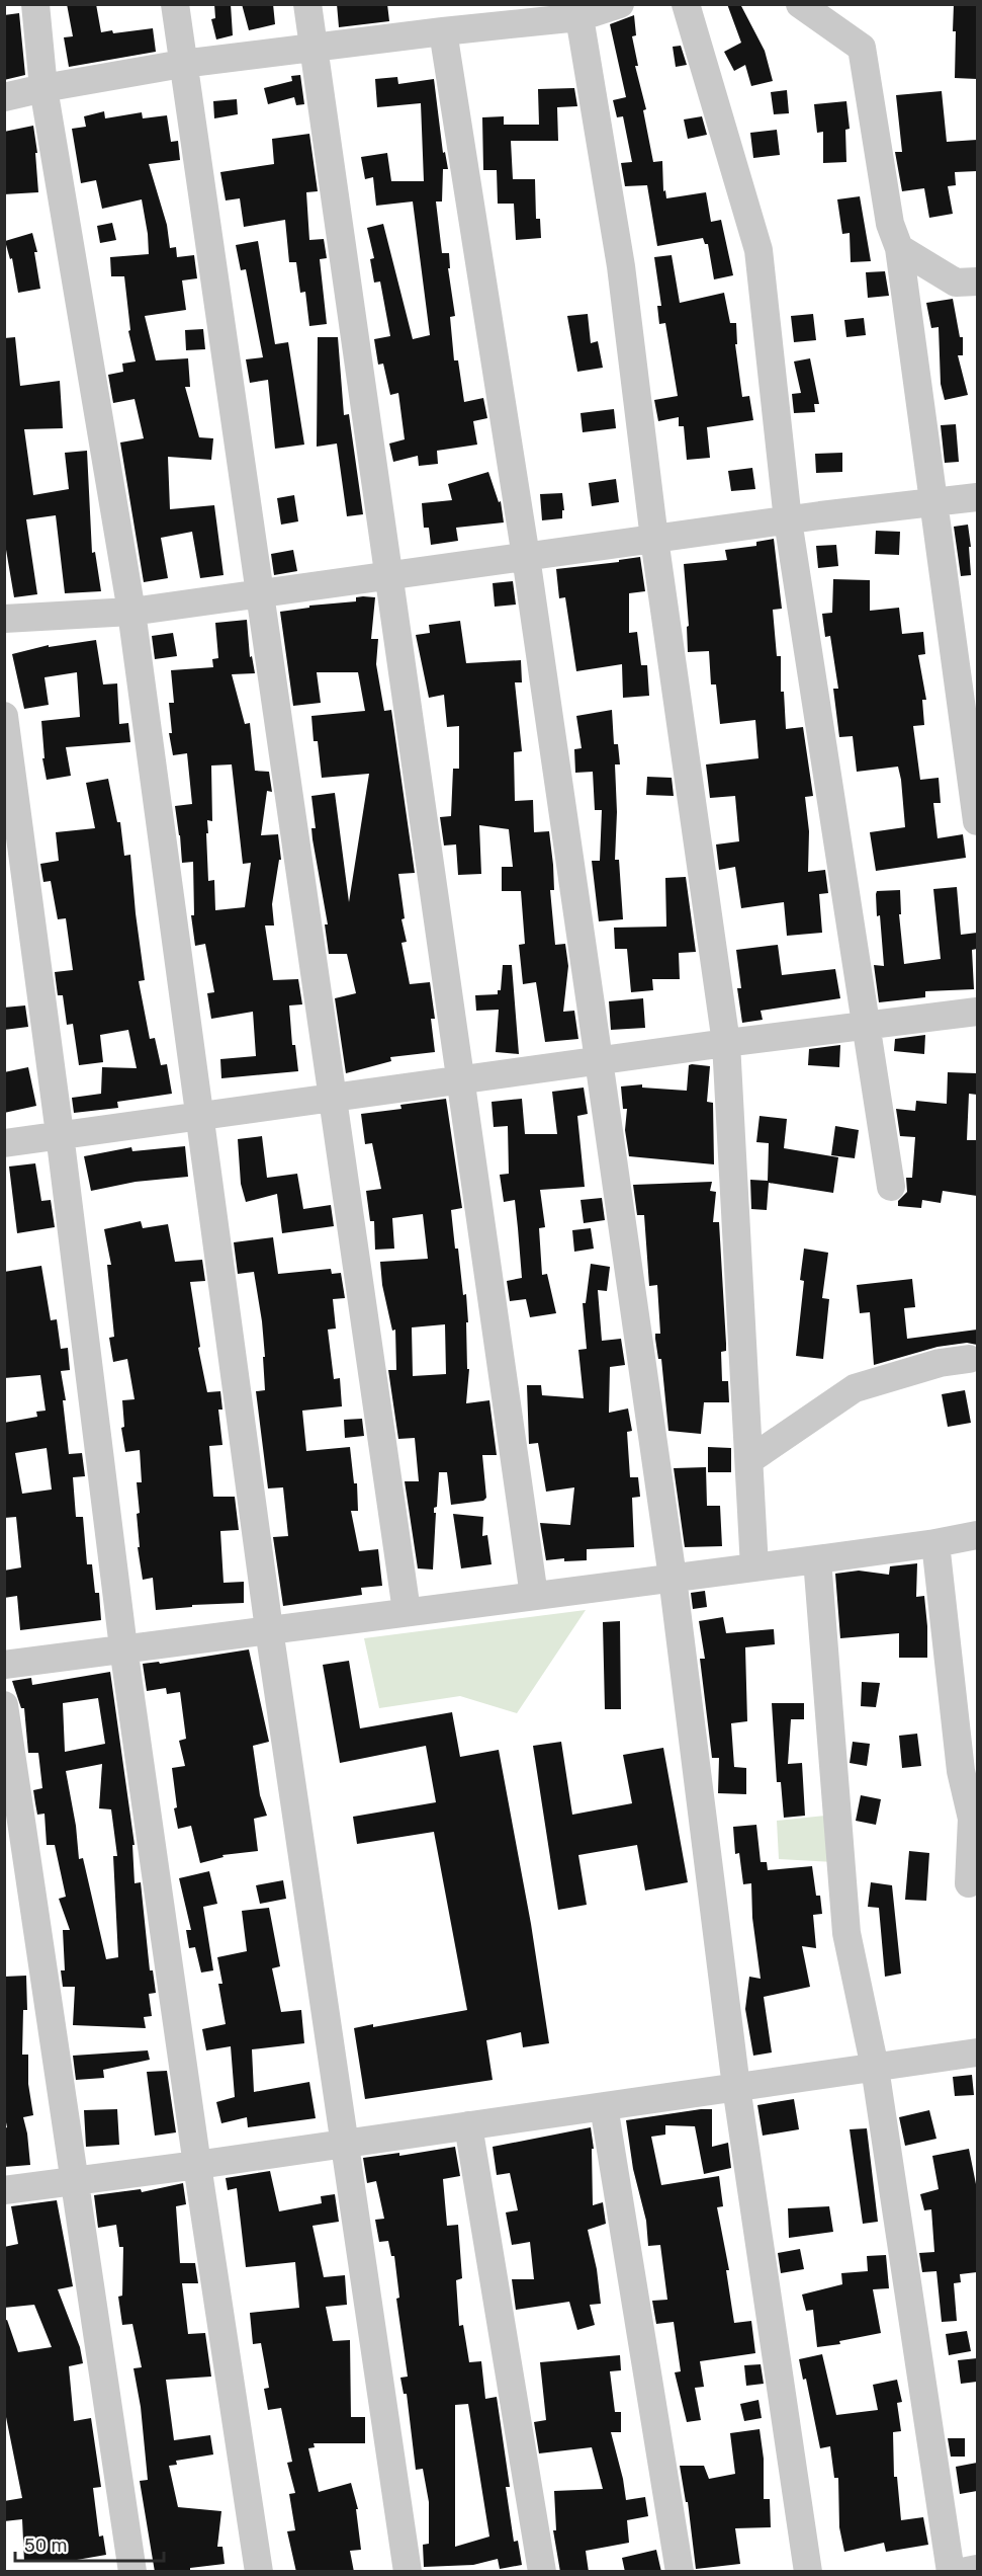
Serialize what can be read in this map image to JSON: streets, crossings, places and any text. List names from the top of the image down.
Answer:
{
  "scale_bar": "50 m"
}
